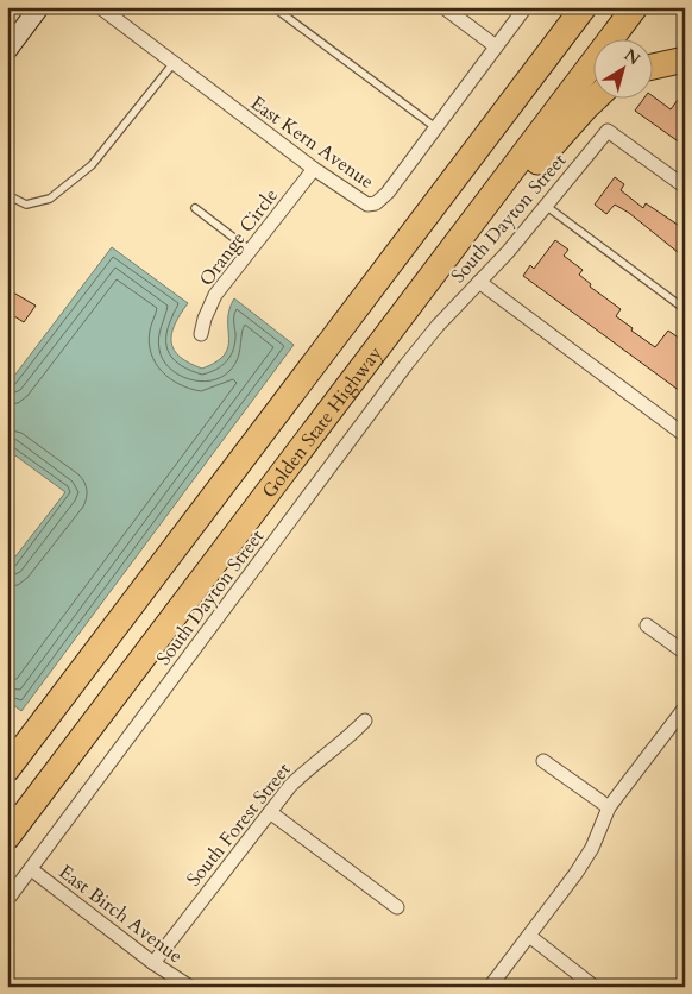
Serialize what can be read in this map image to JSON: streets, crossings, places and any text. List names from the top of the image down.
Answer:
{
  "streets": {
    "highway": ["Golden State Highway"],
    "street": [
      "East Kern Avenue",
      "South Dayton Street",
      "Orange Circle",
      "South Forest Street",
      "East Birch Avenue"
    ]
  },
  "crossings": [
    ["East Kern Avenue", "Orange Circle"],
    ["South Dayton Street", "East Birch Avenue"],
    ["South Forest Street", "East Birch Avenue"]
  ],
  "north": "top right"
}
